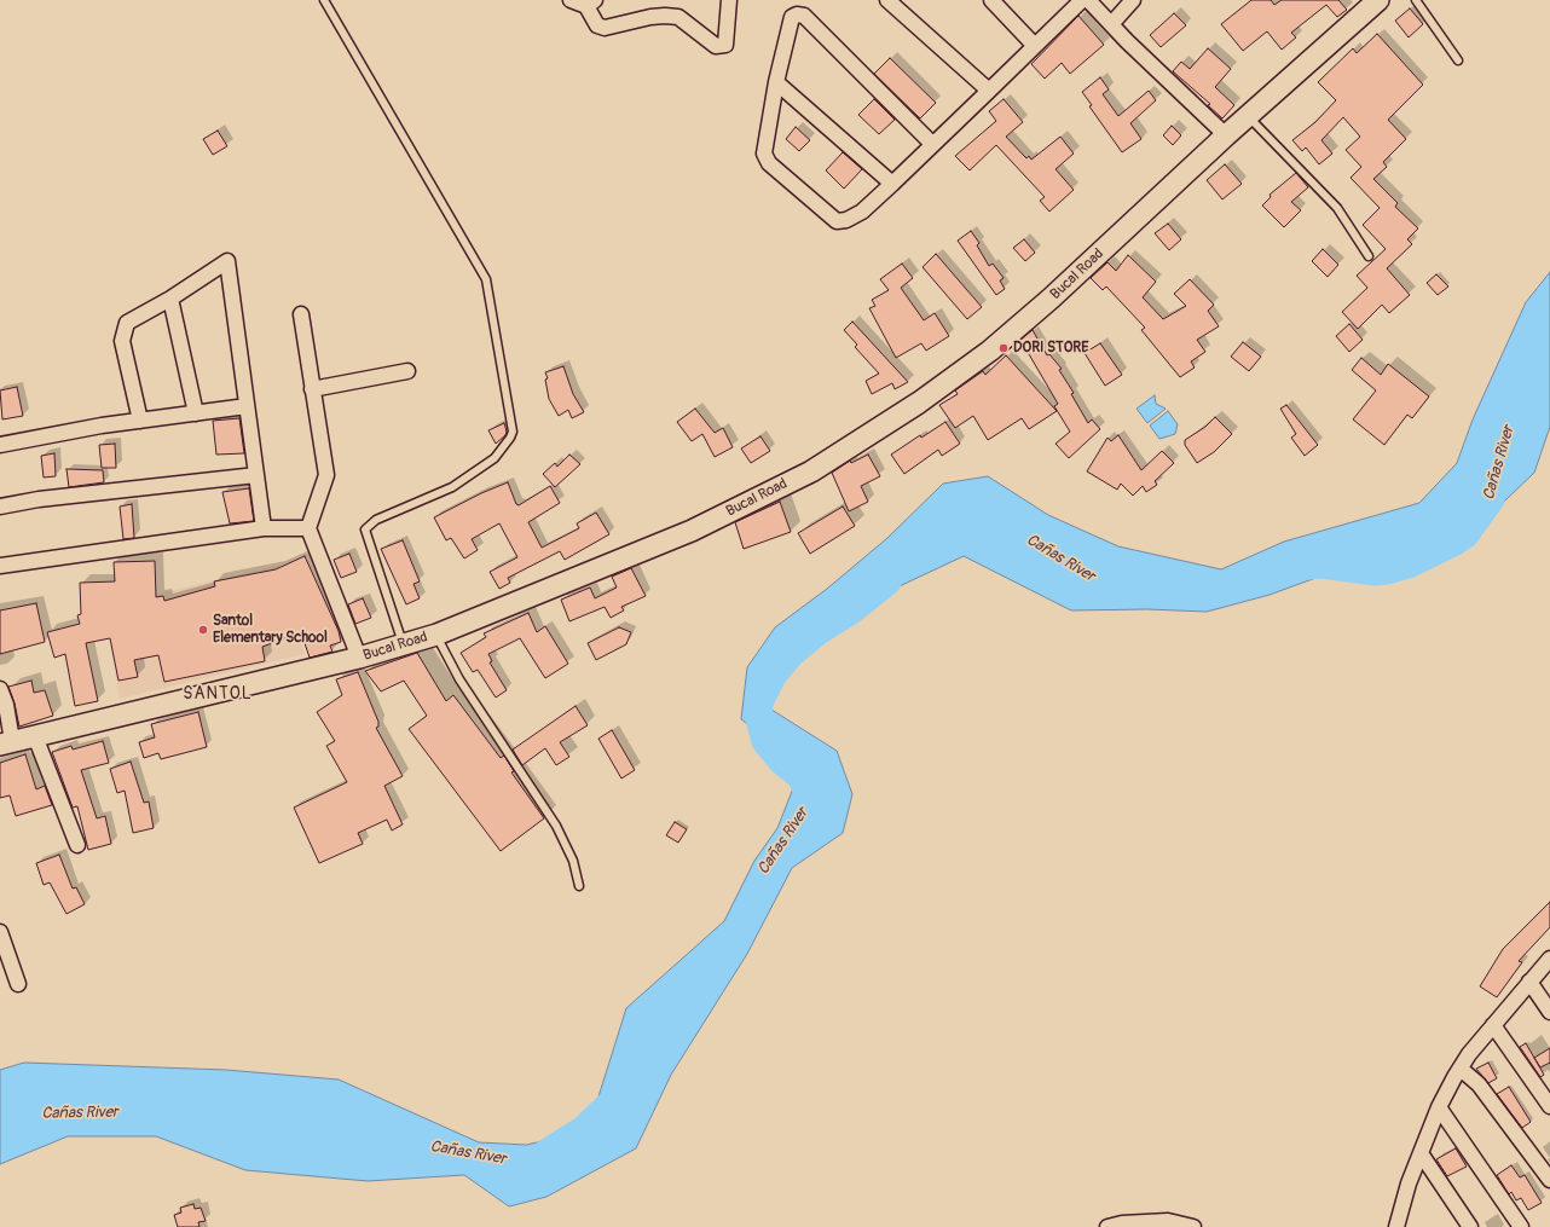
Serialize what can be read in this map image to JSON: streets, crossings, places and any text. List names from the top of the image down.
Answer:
{
  "streets": {
    "street": ["Bucal Road"]
  },
  "districts": ["SANTOL"],
  "water": ["Cañas River"],
  "places": ["DORI STORE", "Santol Elementary School"]
}
